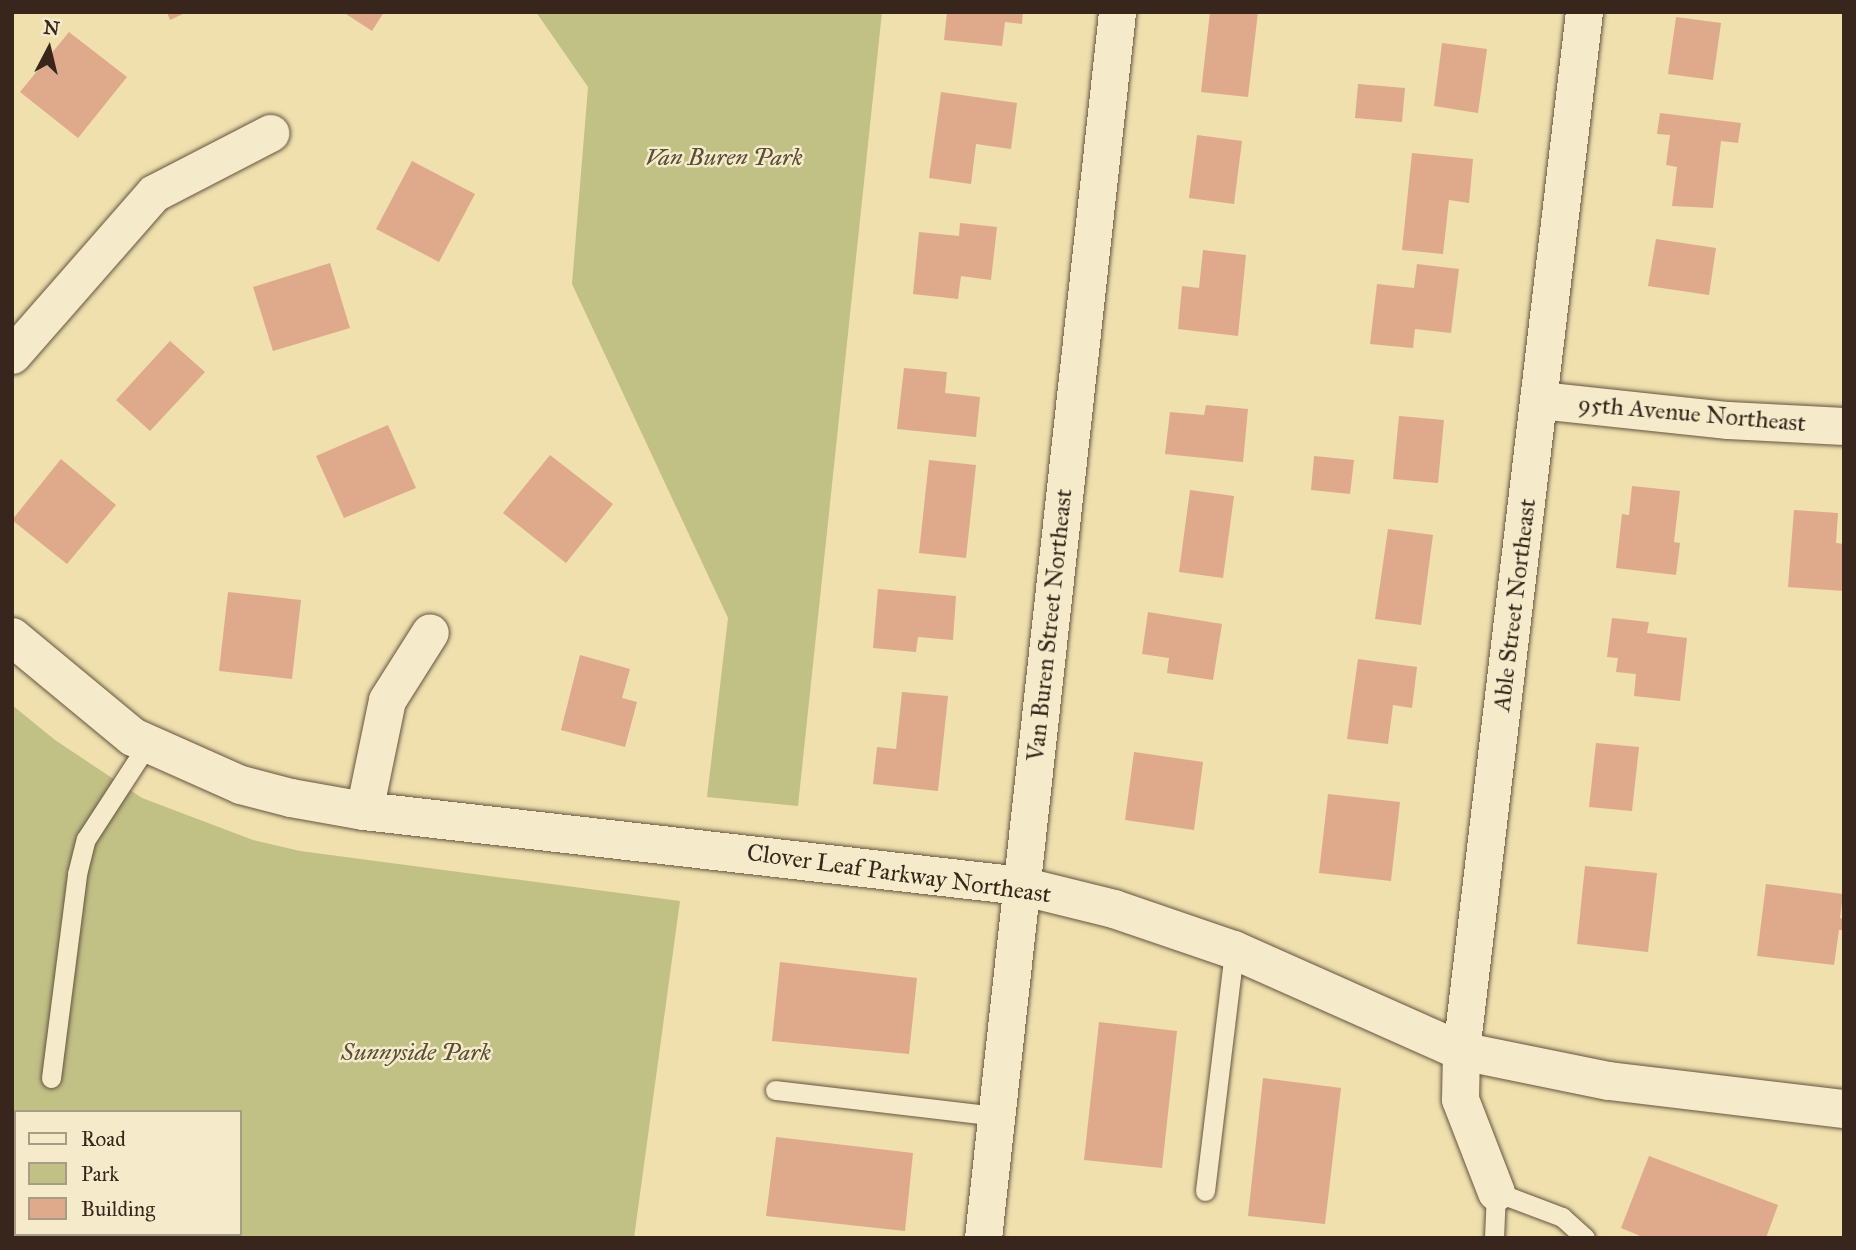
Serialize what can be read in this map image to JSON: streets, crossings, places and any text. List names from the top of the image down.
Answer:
{
  "streets": {
    "street": [
      "95th Avenue Northeast",
      "Able Street Northeast",
      "Van Buren Street Northeast",
      "Clover Leaf Parkway Northeast"
    ]
  },
  "crossings": [
    ["95th Avenue Northeast", "Able Street Northeast"],
    ["Able Street Northeast", "Clover Leaf Parkway Northeast"],
    ["Van Buren Street Northeast", "Clover Leaf Parkway Northeast"]
  ],
  "parks": ["Van Buren Park", "Sunnyside Park"],
  "legend": ["Road", "Park", "Building"],
  "north": "top"
}
